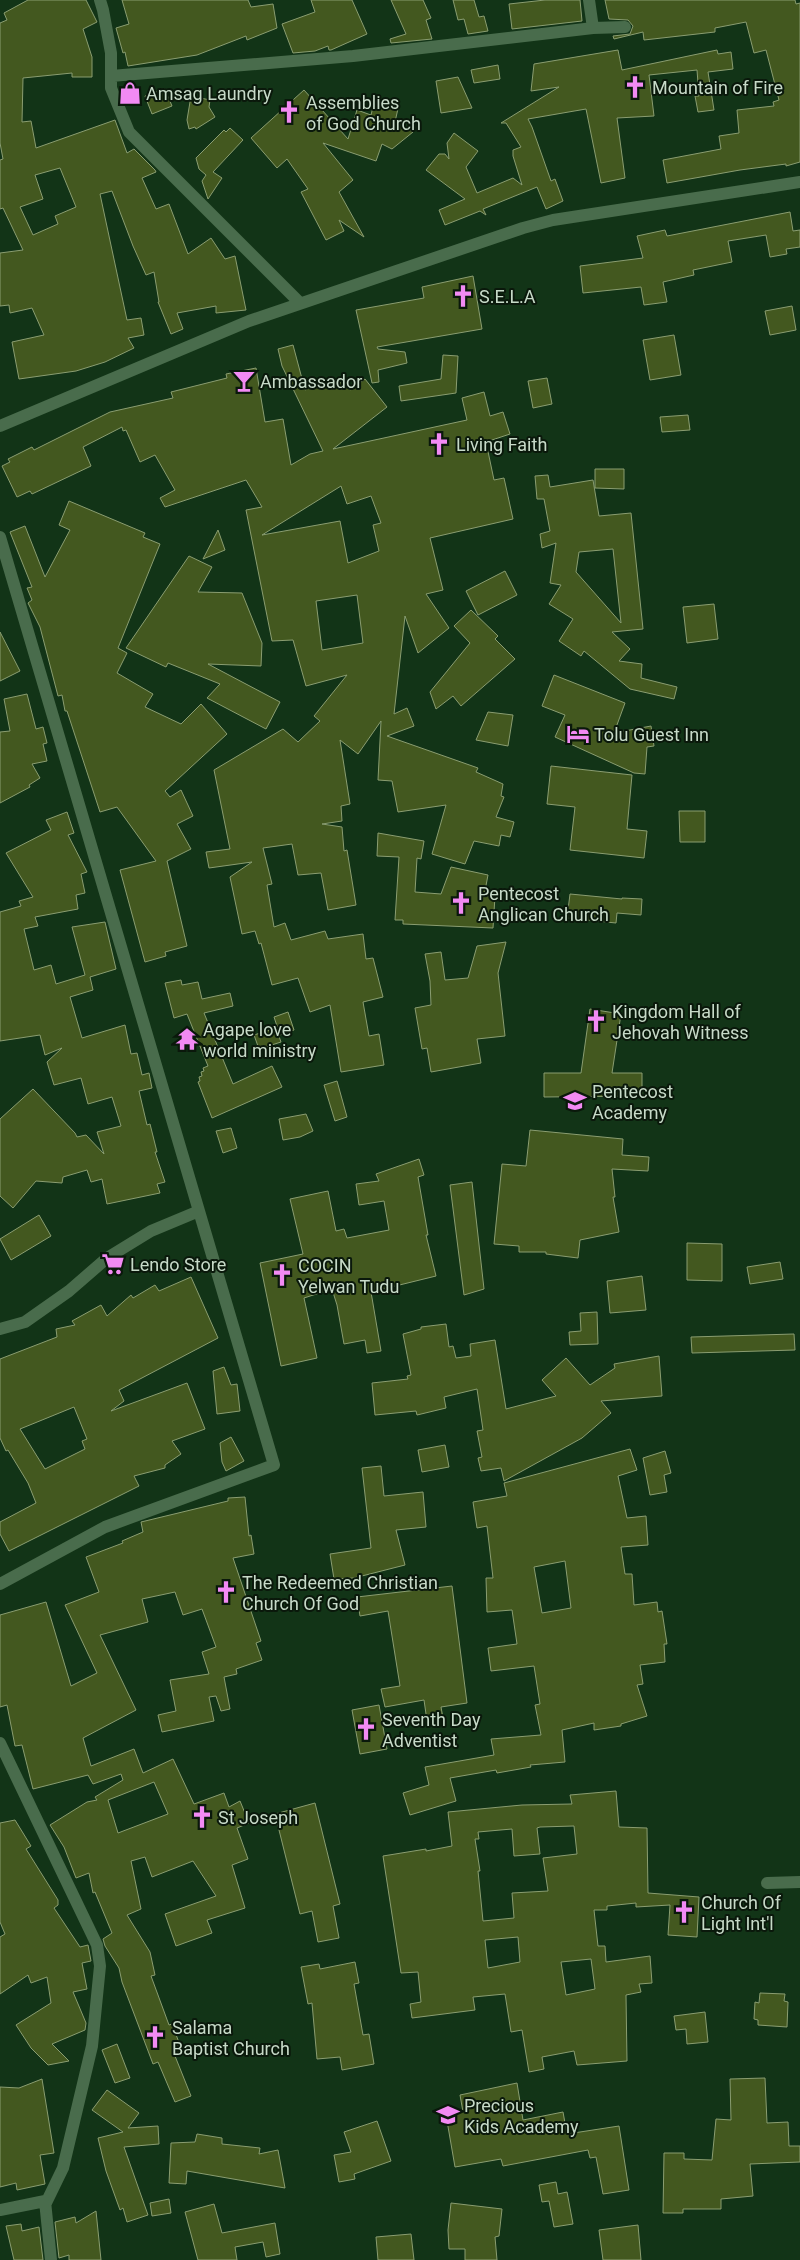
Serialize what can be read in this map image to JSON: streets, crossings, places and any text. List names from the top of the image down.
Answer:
{
  "places": {
    "church": [
      "Mountain of Fire",
      "Assemblies of God Church",
      "S.E.L.A",
      "Living Faith",
      "Pentecost Anglican Church",
      "Kingdom Hall of Jehovah Witness",
      "COCIN Yelwan Tudu",
      "The Redeemed Christian Church Of God",
      "Seventh Day Adventist",
      "St Joseph",
      "Church Of Light Int'l",
      "Salama Baptist Church"
    ],
    "shop": ["Amsag Laundry"],
    "bar": ["Ambassador"],
    "hotel": ["Tolu Guest Inn"],
    "temple": ["Agape love world ministry"],
    "school or university": ["Pentecost Academy", "Precious Kids Academy"],
    "supermarket": ["Lendo Store"]
  }
}
